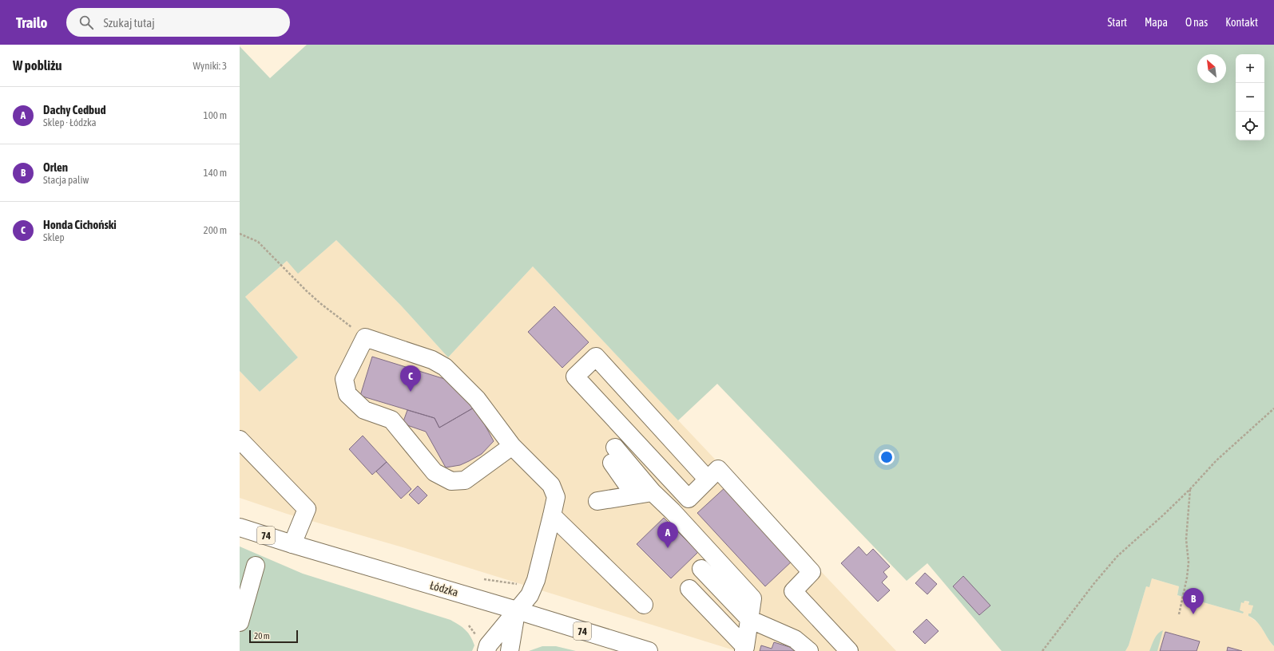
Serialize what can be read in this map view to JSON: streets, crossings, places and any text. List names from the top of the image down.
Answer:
{
  "streets": {
    "main road": ["74", "Łódzka"]
  },
  "scale_bar": "20 m",
  "north": "top left",
  "page": {
    "header": "Trailo",
    "search": "Szukaj tutaj",
    "nav": [
      "Start",
      "Mapa",
      "O nas",
      "Kontakt"
    ],
    "heading": ["W pobliżu", "Wyniki: 3"],
    "map_buttons": ["+", "−"],
    "list": [
      {
        "mark": "A",
        "name": "Dachy Cedbud",
        "note": "Sklep · Łódzka",
        "value": "100 m"
      },
      {
        "mark": "B",
        "name": "Orlen",
        "note": "Stacja paliw",
        "value": "140 m"
      },
      {
        "mark": "C",
        "name": "Honda Cichoński",
        "note": "Sklep",
        "value": "200 m"
      }
    ],
    "pins": ["C", "A", "B"],
    "scale": "20 m"
  }
}
